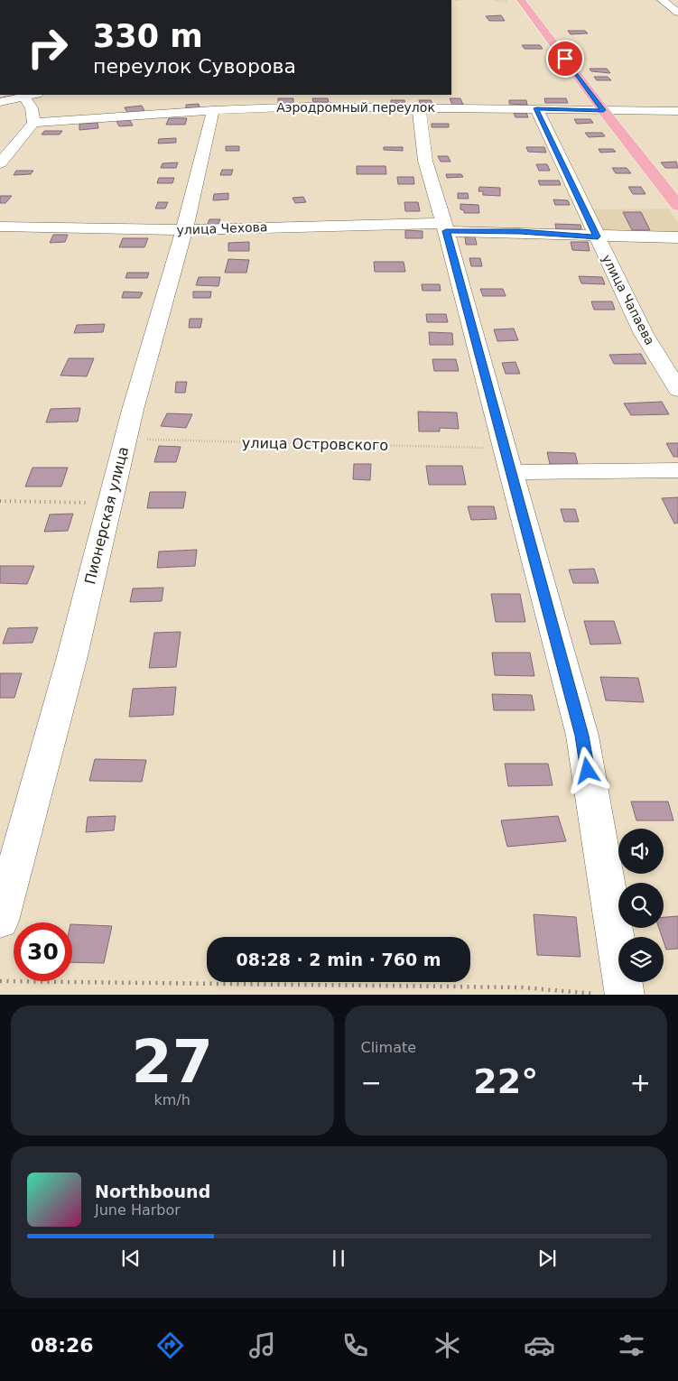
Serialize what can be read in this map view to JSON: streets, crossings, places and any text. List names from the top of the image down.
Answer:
{
  "streets": {
    "street": [
      "Аэродромный переулок",
      "улица Чехова",
      "улица Чапаева",
      "Пионерская улица"
    ],
    "path": ["улица Островского"]
  },
  "crossings": [
    ["Аэродромный переулок", "улица Чапаева"],
    ["Аэродромный переулок", "Пионерская улица"],
    ["улица Чехова", "улица Чапаева"],
    ["улица Чехова", "Пионерская улица"],
    ["улица Островского", "Пионерская улица"]
  ],
  "page": {
    "turn": ["330 m", "переулок Суворова"],
    "limit": "30",
    "trip": "08:28 · 2 min · 760 m",
    "tile": [
      ["27", "km/h"],
      "Climate"
    ],
    "heat": ["−", "22°", "+"],
    "song": ["Northbound", "June Harbor"],
    "tabs": "08:26"
  }
}
